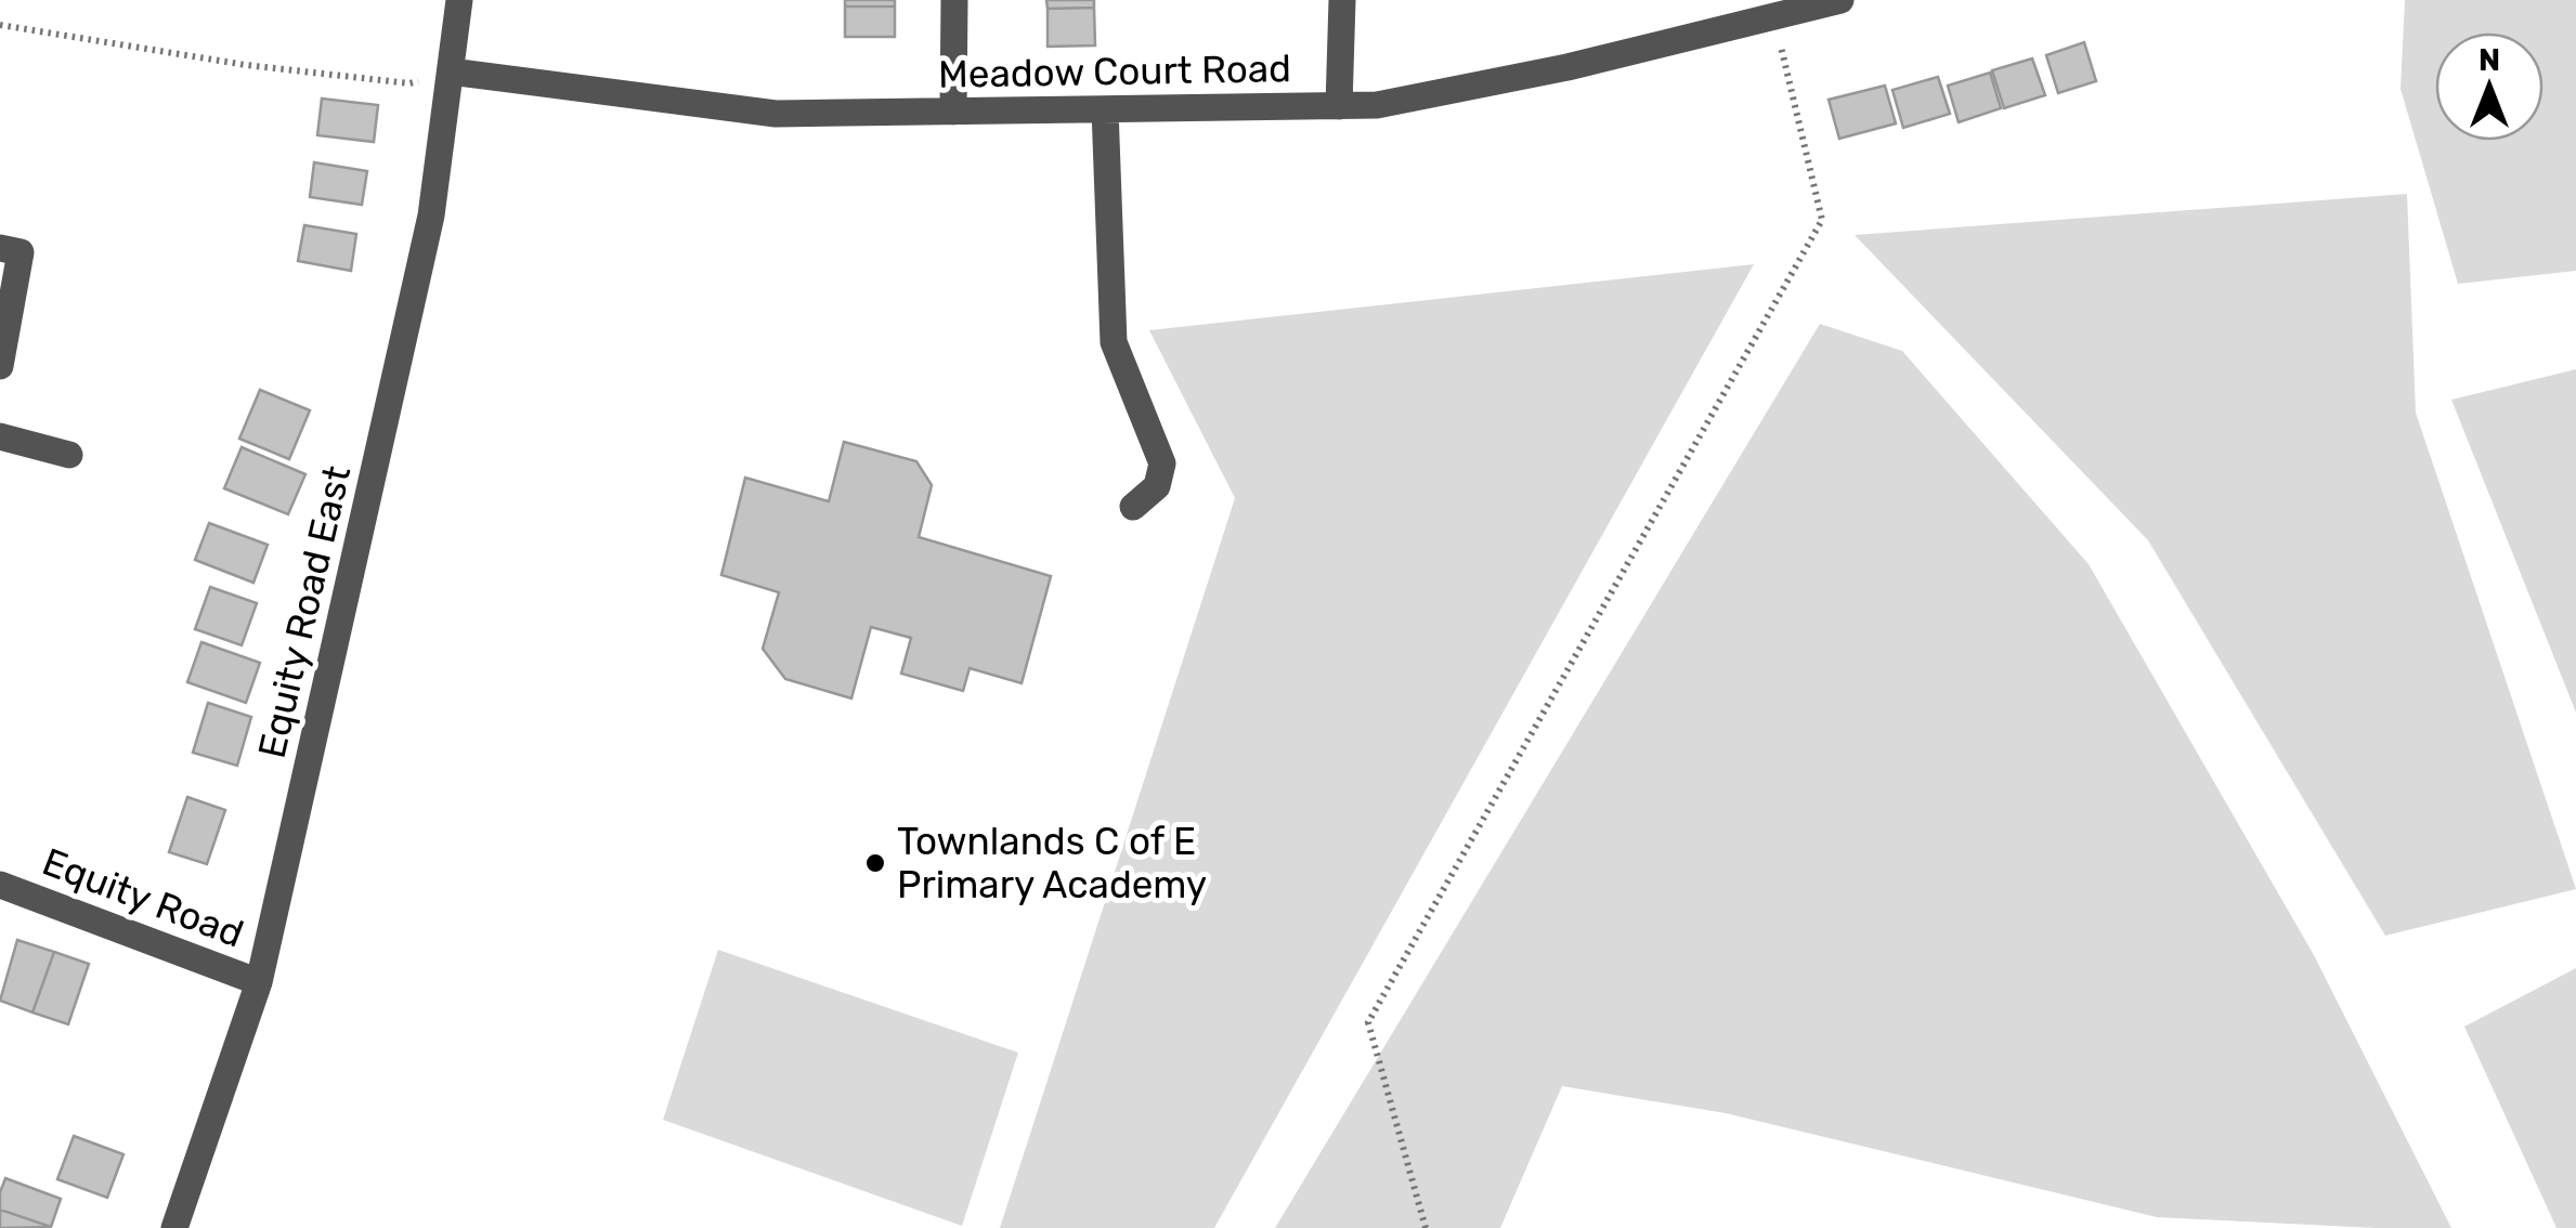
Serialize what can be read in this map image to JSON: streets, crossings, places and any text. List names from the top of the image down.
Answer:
{
  "streets": {
    "street": ["Meadow Court Road", "Equity Road East", "Equity Road"]
  },
  "crossings": [
    ["Meadow Court Road", "Equity Road East"],
    ["Equity Road East", "Equity Road"]
  ],
  "places": ["Townlands C of E Primary Academy"],
  "north": "top"
}
